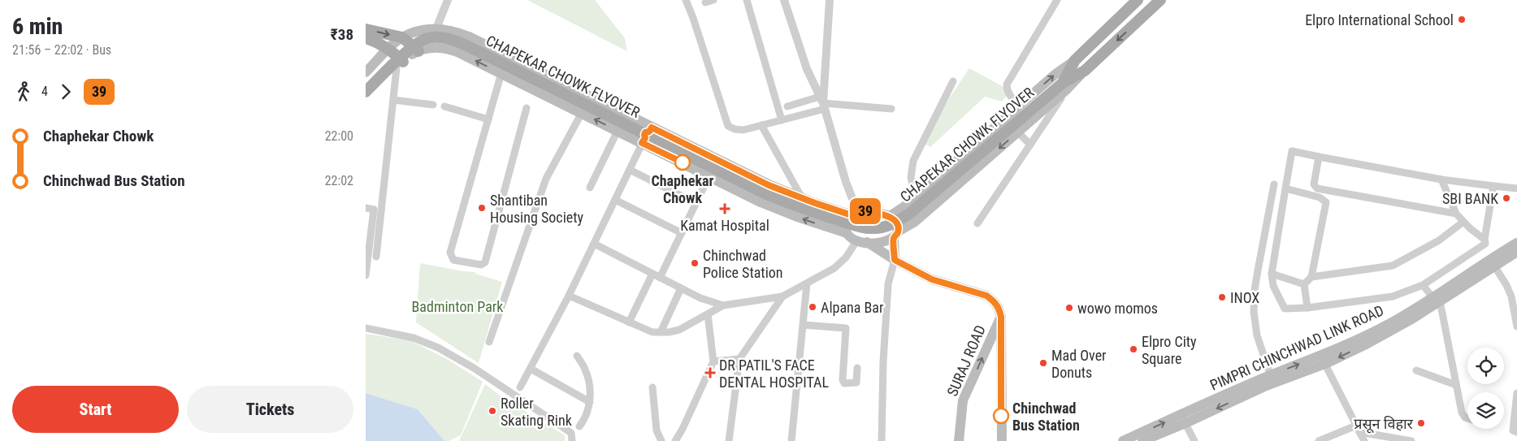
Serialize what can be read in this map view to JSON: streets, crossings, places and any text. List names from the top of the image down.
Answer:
{
  "streets": {
    "main road": ["CHAPEKAR CHOWK FLYOVER", "PIMPRI CHINCHWAD LINK ROAD", "SURAJ ROAD"]
  },
  "parks": ["Badminton Park"],
  "places": {
    "other": [
      "Elpro International School",
      "Chaphekar Chowk",
      "SBI BANK",
      "Shantiban Housing Society",
      "Chinchwad Police Station",
      "INOX",
      "Alpana Bar",
      "wowo momos",
      "Elpro City Square",
      "Mad Over Donuts",
      "Roller Skating Rink",
      "Chinchwad Bus Station",
      "प्रसून विहार"
    ],
    "health": ["Kamat Hospital", "DR PATIL'S FACE DENTAL HOSPITAL"]
  },
  "lines": ["bus line 39"],
  "page": {
    "heading": ["6 min", "21:56 – 22:02 · Bus", "₹38"],
    "on_map": "39",
    "legs": ["4", "39"],
    "list": [
      {
        "name": "Chaphekar Chowk",
        "value": "22:00"
      },
      {
        "name": "Chinchwad Bus Station",
        "value": "22:02"
      }
    ],
    "buttons": ["Start", "Tickets"]
  }
}
